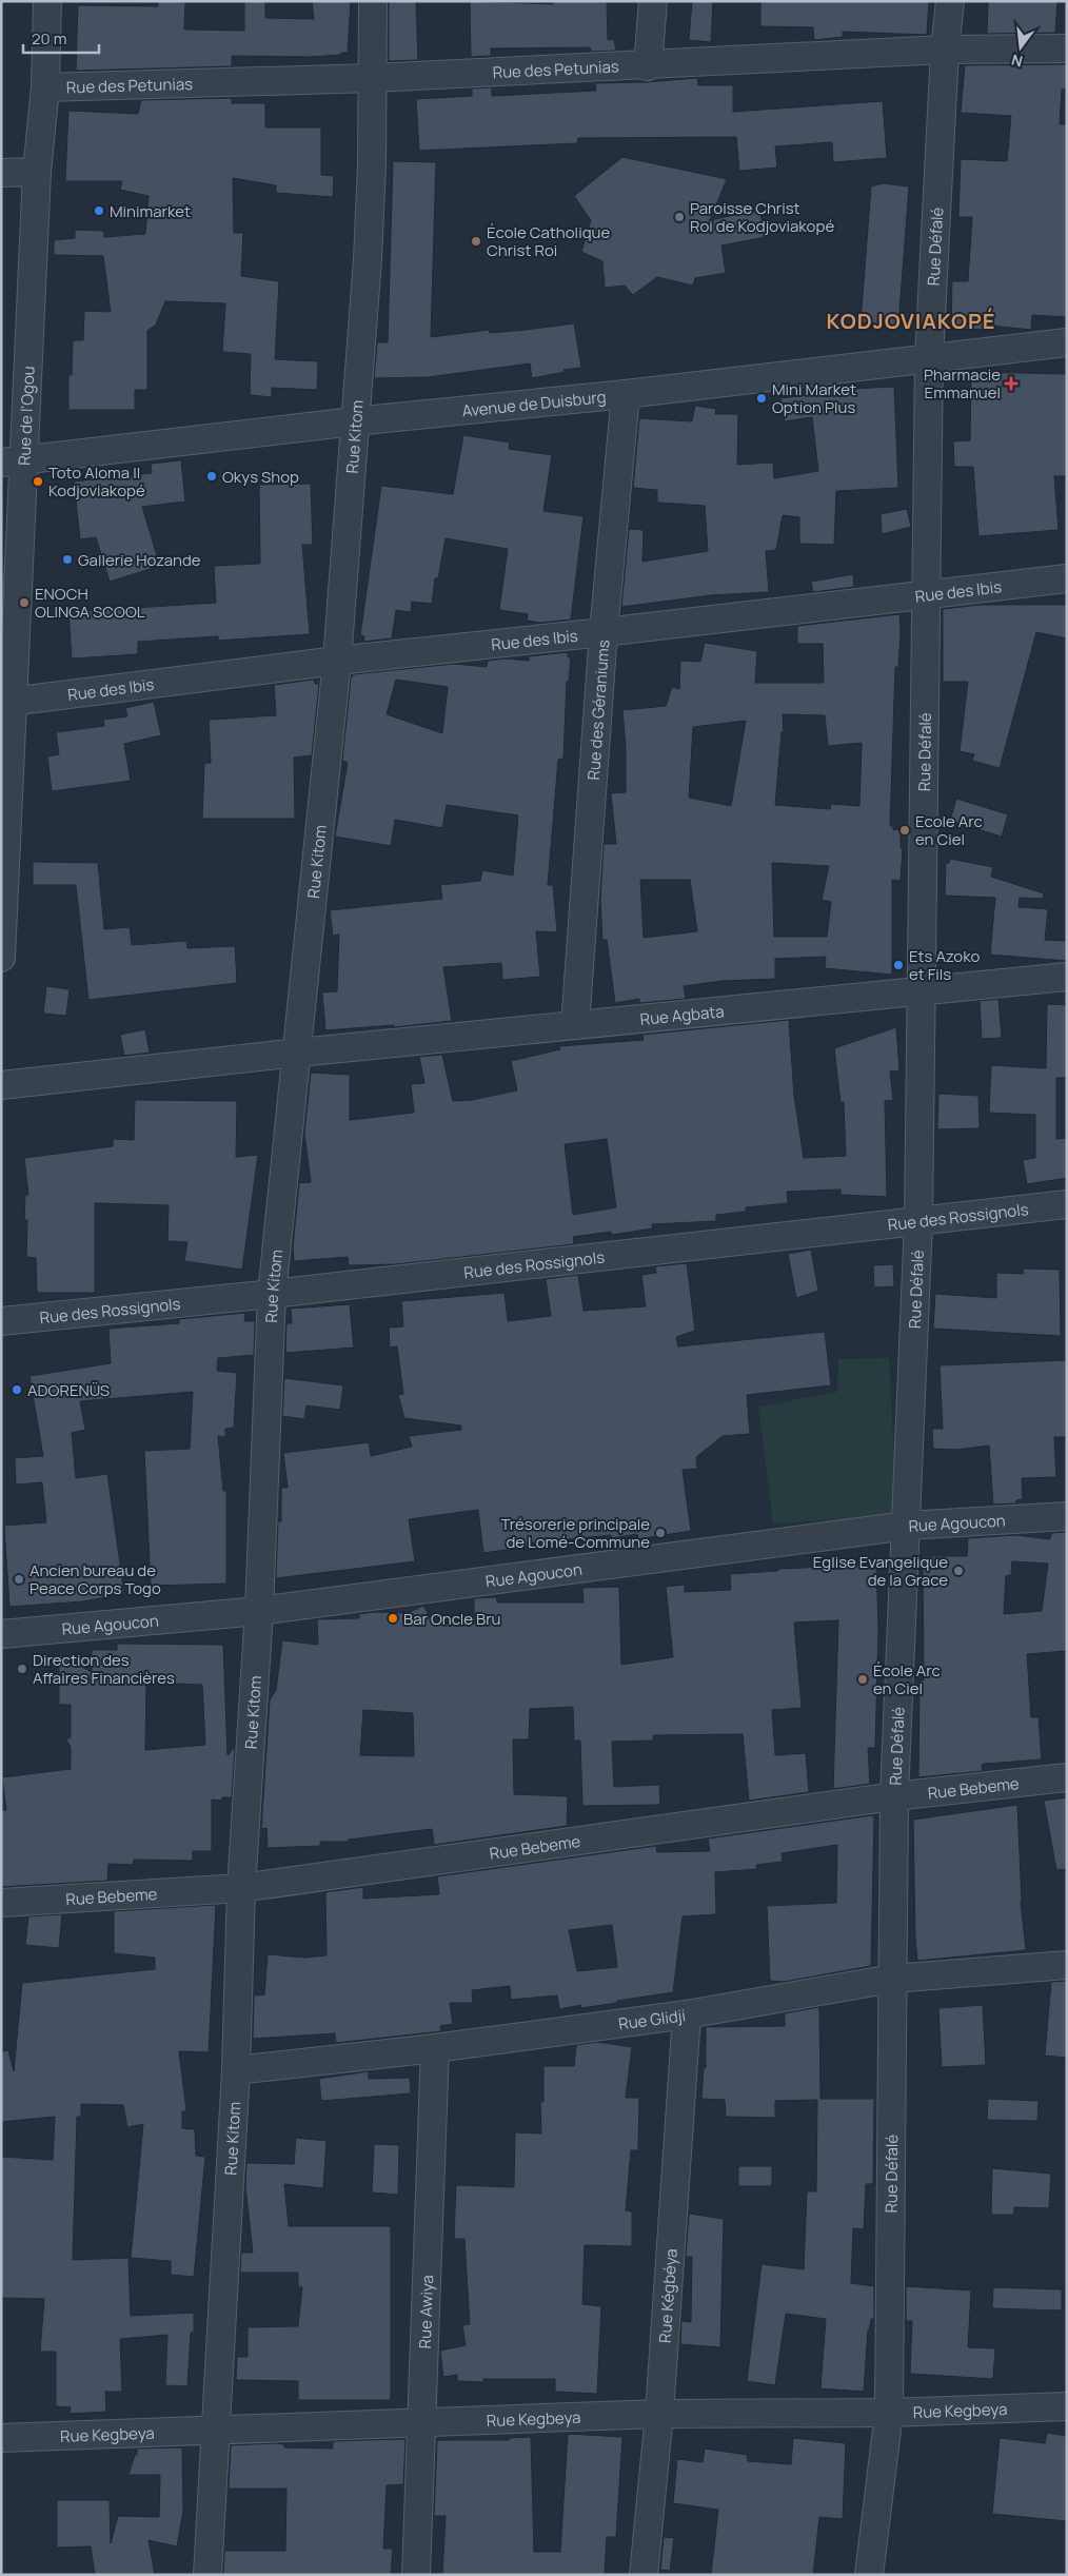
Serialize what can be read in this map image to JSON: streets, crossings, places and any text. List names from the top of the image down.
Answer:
{
  "streets": {
    "street": [
      "Rue des Petunias",
      "Rue Défalé",
      "Avenue de Duisburg",
      "Rue de l'Ogou",
      "Rue Kitom",
      "Rue des Ibis",
      "Rue des Géraniums",
      "Rue Agbata",
      "Rue des Rossignols",
      "Rue Agoucon",
      "Rue Bebeme",
      "Rue Glidji",
      "Rue Kégbéya",
      "Rue Awiya",
      "Rue Kegbeya"
    ]
  },
  "crossings": [
    ["Rue des Petunias", "Rue Défalé"],
    ["Rue des Petunias", "Rue de l'Ogou"],
    ["Rue des Petunias", "Rue Kitom"],
    ["Rue Défalé", "Avenue de Duisburg"],
    ["Rue Défalé", "Rue des Ibis"],
    ["Rue Défalé", "Rue Agbata"],
    ["Rue Défalé", "Rue des Rossignols"],
    ["Rue Défalé", "Rue Agoucon"],
    ["Rue Défalé", "Rue Bebeme"],
    ["Rue Défalé", "Rue Glidji"],
    ["Rue Défalé", "Rue Kegbeya"],
    ["Avenue de Duisburg", "Rue de l'Ogou"],
    ["Avenue de Duisburg", "Rue Kitom"],
    ["Avenue de Duisburg", "Rue des Géraniums"],
    ["Rue de l'Ogou", "Rue des Ibis"],
    ["Rue Kitom", "Rue des Ibis"],
    ["Rue Kitom", "Rue Agbata"],
    ["Rue Kitom", "Rue des Rossignols"],
    ["Rue Kitom", "Rue Agoucon"],
    ["Rue Kitom", "Rue Bebeme"],
    ["Rue Kitom", "Rue Glidji"],
    ["Rue Kitom", "Rue Kegbeya"],
    ["Rue des Ibis", "Rue des Géraniums"],
    ["Rue des Géraniums", "Rue Agbata"],
    ["Rue Glidji", "Rue Kégbéya"],
    ["Rue Glidji", "Rue Awiya"],
    ["Rue Kégbéya", "Rue Kegbeya"],
    ["Rue Awiya", "Rue Kegbeya"]
  ],
  "districts": ["KODJOVIAKOPÉ"],
  "places": {
    "other": [
      "Minimarket",
      "Paroisse Christ Roi de Kodjoviakopé",
      "École Catholique Christ Roi",
      "Mini Market Option Plus",
      "Okys Shop",
      "Toto Aloma II Kodjoviakopé",
      "Gallerie Hozande",
      "ENOCH OLINGA SCOOL",
      "Ecole Arc en Ciel",
      "Ets Azoko et Fils",
      "ADORENÜS",
      "Trésorerie principale de Lomé-Commune",
      "Eglise Evangelique de la Grace",
      "Ancien bureau de Peace Corps Togo",
      "Bar Oncle Bru",
      "Direction des Affaires Financières",
      "École Arc en Ciel"
    ],
    "health": ["Pharmacie Emmanuel"]
  },
  "scale_bar": "20 m",
  "north": "bottom"
}
